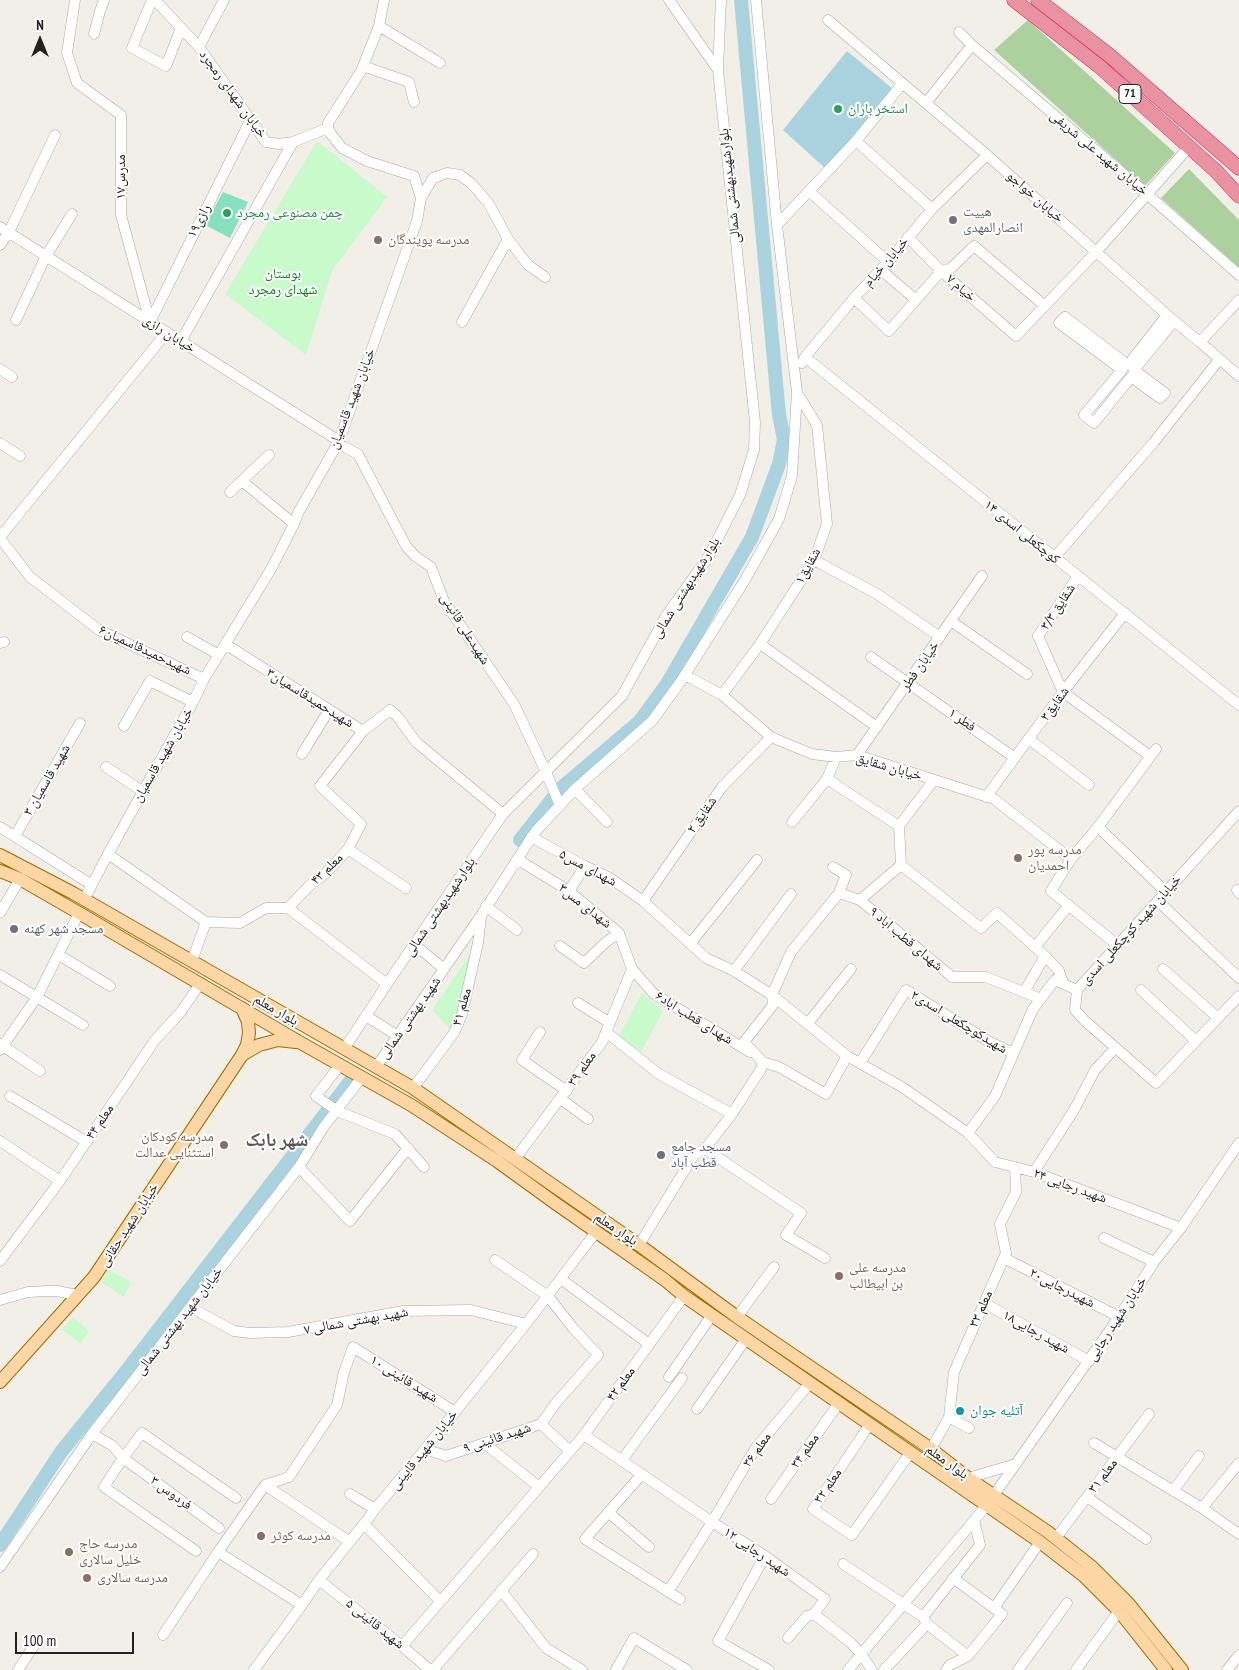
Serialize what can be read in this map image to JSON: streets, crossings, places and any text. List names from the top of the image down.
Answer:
{
  "streets": {
    "highway": ["71"],
    "main road": ["بلوار معلم", "خیابان شهید حقانی"],
    "street": [
      "خیابان شهدای رمجرد",
      "خیابان شهید علی شریفی",
      "مدرس۱۷",
      "بلوارشهیدبهشتی شمالی",
      "خیابان خواجو",
      "رازی۱۹",
      "خیابان خیام",
      "خیام ۷",
      "خیابان رازی",
      "خیابان شهید قاسمیان",
      "کوچکعلی اسدی ۱۴",
      "شقایق۱",
      "شقایق ۳/۳",
      "شهیدعلی قائینی",
      "شهیدحمیدقاسمیان۶",
      "خیابان فطر",
      "شهیدحمیدقاسمیان۳",
      "شقایق۳",
      "فطر ۱",
      "خیابان شقایق",
      "شهید قاسمیان ۳",
      "شقایق ۲",
      "شهدای مس۵",
      "معلم ۴۳",
      "شهدای مس۳",
      "خیابان شهید کوچکعلی اسدی",
      "شهدای قطب اباد ۹",
      "معلم ۴۱",
      "شهید بهشتی شمالی",
      "شهدای قطب اباد۶",
      "شهیدکوچکعلی اسدی۲",
      "معلم ۳۹",
      "معلم ۴۴",
      "شهید رجایی ۲۴",
      "شهیدرجایی۲۰",
      "معلم ۳۳",
      "خیابان شهید رجایی",
      "خیابان شهید بهشتی شمالی",
      "شهید بهشتی شمالی ۷",
      "شهید رجایی۱۸",
      "شهید قائینی ۱۰",
      "معلم ۴۲",
      "شهید قائینی ۹",
      "خیابان شهید قایینی",
      "معلم ۳۶",
      "معلم ۳۴",
      "معلم ۳۱",
      "معلم ۳۲",
      "فردوس ۳",
      "شهید رجایی ۱۲",
      "شهید قائینی ۵"
    ]
  },
  "crossings": [
    ["خیابان شهدای رمجرد", "رازی۱۹"],
    ["مدرس۱۷", "رازی۱۹"],
    ["مدرس۱۷", "خیابان رازی"],
    ["بلوارشهیدبهشتی شمالی", "شهیدعلی قائینی"],
    ["بلوارشهیدبهشتی شمالی", "شهیدحمیدقاسمیان۳"],
    ["بلوارشهیدبهشتی شمالی", "بلوار معلم"],
    ["خیابان خواجو", "خیابان خیام"],
    ["رازی۱۹", "خیابان رازی"],
    ["خیابان خیام", "خیام ۷"],
    ["خیابان خیام", "کوچکعلی اسدی ۱۴"],
    ["خیابان رازی", "خیابان شهید قاسمیان"],
    ["خیابان رازی", "شهیدعلی قائینی"],
    ["خیابان شهید قاسمیان", "شهیدعلی قائینی"],
    ["خیابان شهید قاسمیان", "شهیدحمیدقاسمیان۶"],
    ["خیابان شهید قاسمیان", "شهیدحمیدقاسمیان۳"],
    ["خیابان شهید قاسمیان", "بلوار معلم"],
    ["کوچکعلی اسدی ۱۴", "شقایق ۳/۳"],
    ["کوچکعلی اسدی ۱۴", "شقایق۳"],
    ["شقایق۱", "خیابان شقایق"],
    ["شقایق ۳/۳", "شقایق۳"],
    ["خیابان فطر", "فطر ۱"],
    ["خیابان فطر", "خیابان شقایق"],
    ["شهیدحمیدقاسمیان۳", "معلم ۴۳"],
    ["شقایق۳", "فطر ۱"],
    ["شقایق۳", "خیابان شقایق"],
    ["خیابان شقایق", "شقایق ۲"],
    ["شقایق ۲", "شهدای مس۵"],
    ["شهدای مس۵", "شهید رجایی ۲۴"],
    ["شهدای مس۳", "شهدای قطب اباد۶"],
    ["شهدای مس۳", "معلم ۳۹"],
    ["خیابان شهید کوچکعلی اسدی", "شهیدکوچکعلی اسدی۲"],
    ["خیابان شهید کوچکعلی اسدی", "شهید رجایی ۲۴"],
    ["معلم ۴۱", "بلوار معلم"],
    ["بلوار معلم", "شهید بهشتی شمالی"],
    ["بلوار معلم", "معلم ۳۹"],
    ["بلوار معلم", "معلم ۴۴"],
    ["بلوار معلم", "معلم ۳۳"],
    ["بلوار معلم", "خیابان شهید رجایی"],
    ["بلوار معلم", "خیابان شهید بهشتی شمالی"],
    ["بلوار معلم", "معلم ۴۲"],
    ["بلوار معلم", "خیابان شهید قایینی"],
    ["بلوار معلم", "معلم ۳۶"],
    ["بلوار معلم", "معلم ۳۴"],
    ["بلوار معلم", "معلم ۳۱"],
    ["بلوار معلم", "معلم ۳۲"],
    ["شهدای قطب اباد۶", "معلم ۳۹"],
    ["شهیدکوچکعلی اسدی۲", "شهید رجایی ۲۴"],
    ["شهید رجایی ۲۴", "معلم ۳۳"],
    ["شهید رجایی ۲۴", "خیابان شهید رجایی"],
    ["شهیدرجایی۲۰", "معلم ۳۳"],
    ["شهیدرجایی۲۰", "خیابان شهید رجایی"],
    ["معلم ۳۳", "شهید رجایی۱۸"],
    ["خیابان شهید رجایی", "شهید رجایی۱۸"],
    ["خیابان شهید بهشتی شمالی", "شهید بهشتی شمالی ۷"],
    ["خیابان شهید بهشتی شمالی", "فردوس ۳"],
    ["شهید بهشتی شمالی ۷", "خیابان شهید قایینی"],
    ["شهید قائینی ۱۰", "خیابان شهید قایینی"],
    ["معلم ۴۲", "شهید قائینی ۵"],
    ["شهید قائینی ۹", "خیابان شهید قایینی"],
    ["خیابان شهید قایینی", "شهید قائینی ۵"],
    ["معلم ۳۶", "شهید رجایی ۱۲"]
  ],
  "districts": ["شهر بابک"],
  "parks": ["بوستان شهدای رمجرد"],
  "places": [
    "استخر باران",
    "چمن مصنوعی رمجرد",
    "هییت انصارالمهدی",
    "مدرسه پویندگان",
    "مدرسه پور احمدیان",
    "مسجد شهر کهنه",
    "مدرسه کودکان استثنایی عدالت",
    "مسجد جامع قطب آباد",
    "مدرسه علی بن ابیطالب",
    "آتلیه جوان",
    "مدرسه کوثر",
    "مدرسه حاج خلیل سالاری",
    "مدرسه سالاری"
  ],
  "scale_bar": "100 m",
  "north": "top"
}
